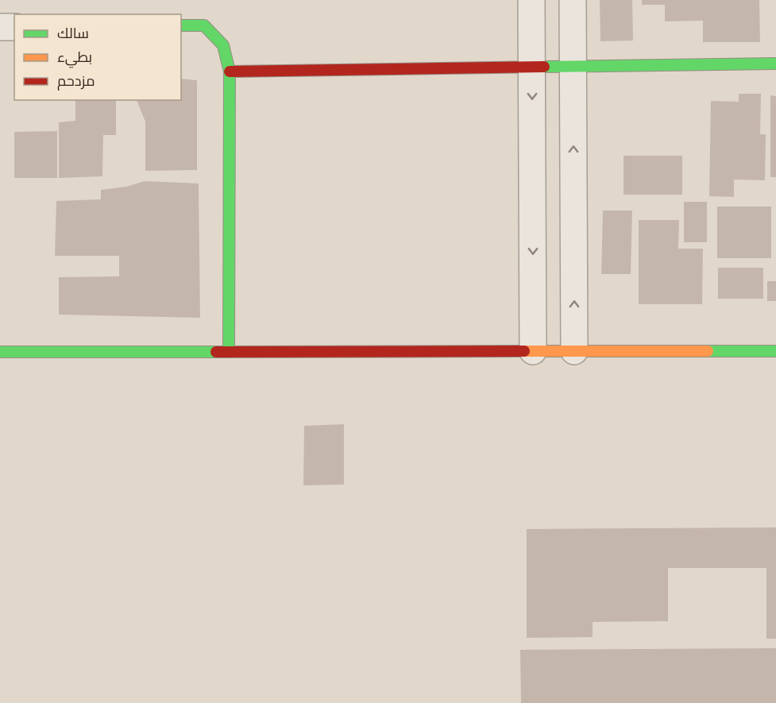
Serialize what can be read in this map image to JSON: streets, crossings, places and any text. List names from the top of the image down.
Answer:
{
  "legend": ["سالك", "بطيء", "مزدحم"]
}
